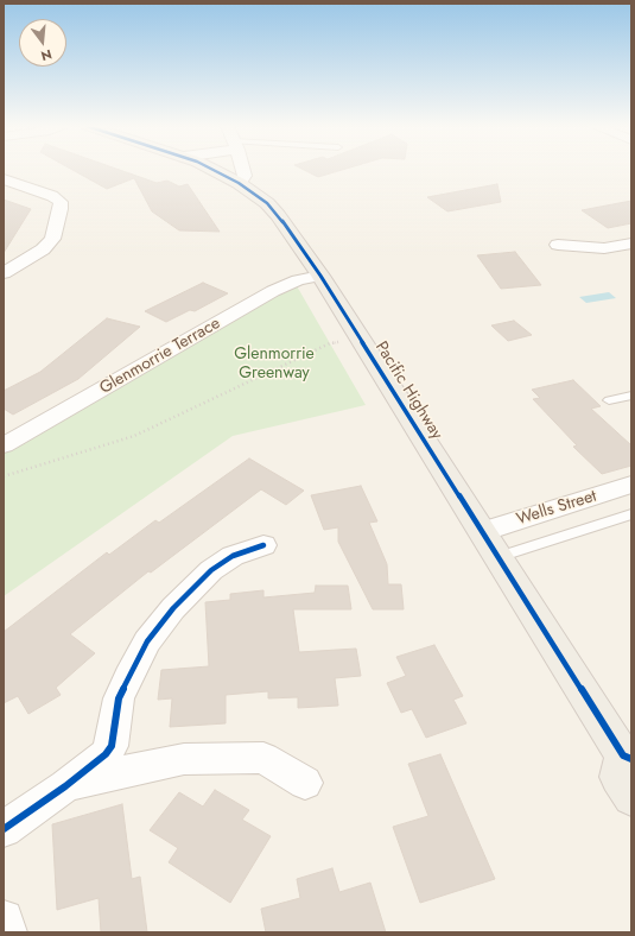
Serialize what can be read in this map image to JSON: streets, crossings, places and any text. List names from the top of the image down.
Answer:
{
  "streets": {
    "main road": ["Pacific Highway"],
    "street": ["Glenmorrie Terrace", "Wells Street"]
  },
  "crossings": [
    ["Glenmorrie Terrace", "Pacific Highway"],
    ["Pacific Highway", "Wells Street"]
  ],
  "parks": ["Glenmorrie Greenway"],
  "north": "bottom"
}
